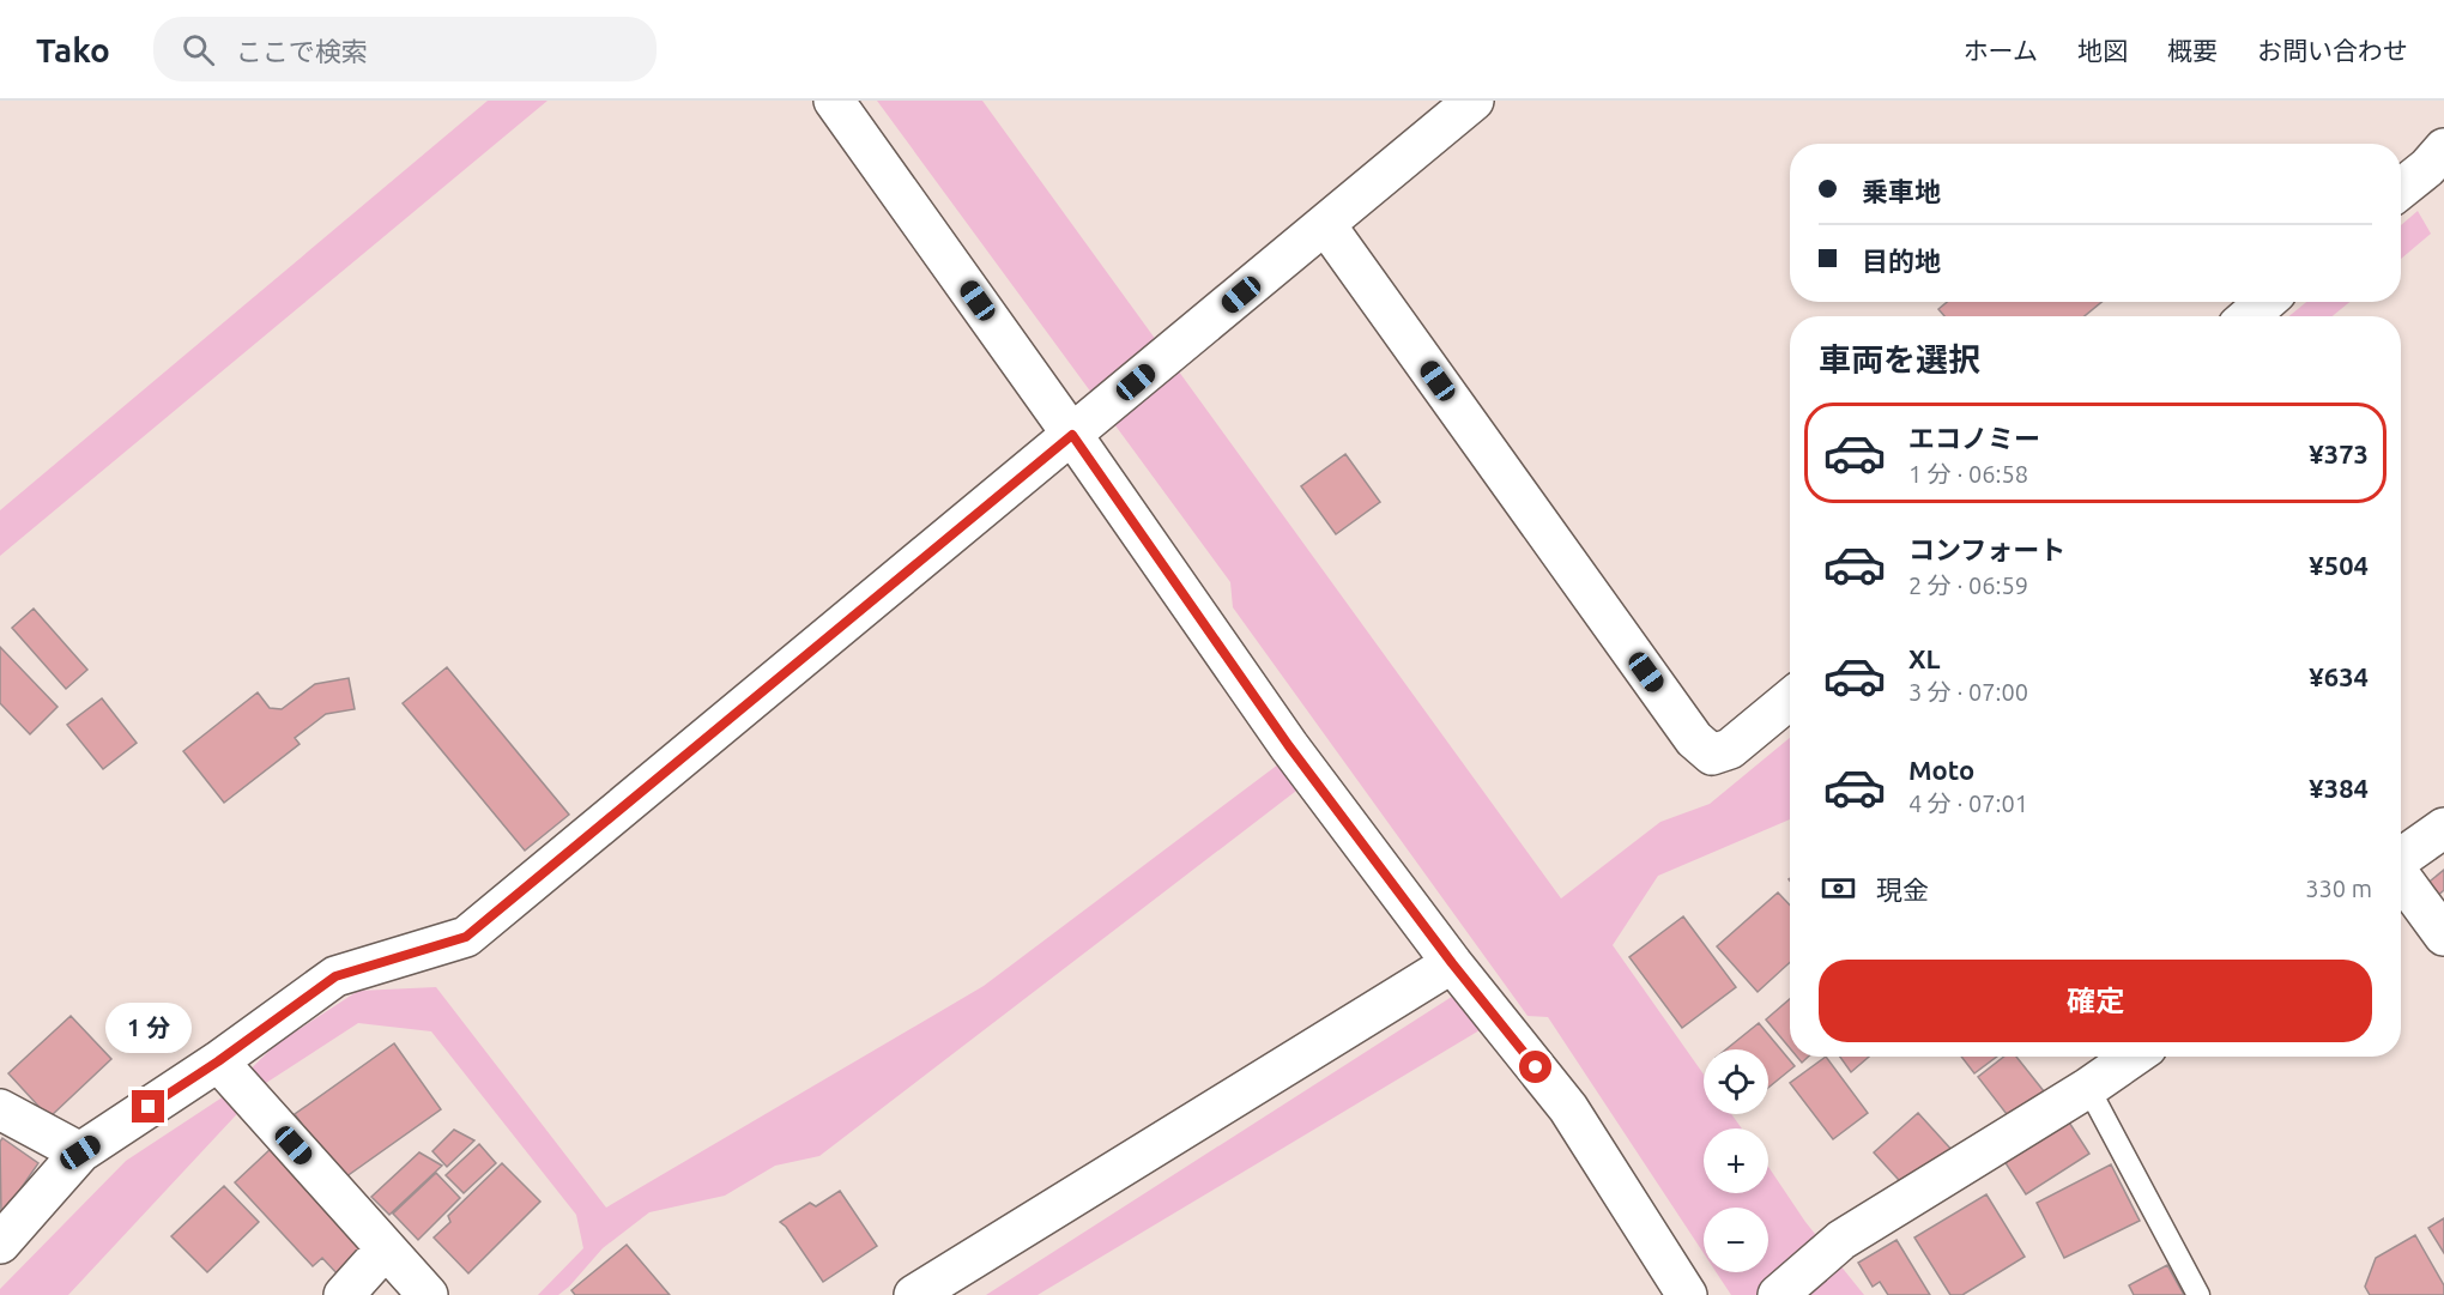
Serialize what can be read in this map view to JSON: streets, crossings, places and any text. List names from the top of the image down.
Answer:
{
  "page": {
    "header": "Tako",
    "search": "ここで検索",
    "nav": [
      "ホーム",
      "地図",
      "概要",
      "お問い合わせ"
    ],
    "banner": ["乗車地", "目的地"],
    "heading": "車両を選択",
    "list": [
      {
        "name": "エコノミー",
        "note": "1 分 · 06:58",
        "value": "¥373"
      },
      {
        "name": "コンフォート",
        "note": "2 分 · 06:59",
        "value": "¥504"
      },
      {
        "name": "XL",
        "note": "3 分 · 07:00",
        "value": "¥634"
      },
      {
        "name": "Moto",
        "note": "4 分 · 07:01",
        "value": "¥384"
      }
    ],
    "pay": ["現金", "330 m"],
    "buttons": "確定",
    "bubble": "1 分",
    "map_buttons": ["+", "−"]
  }
}
